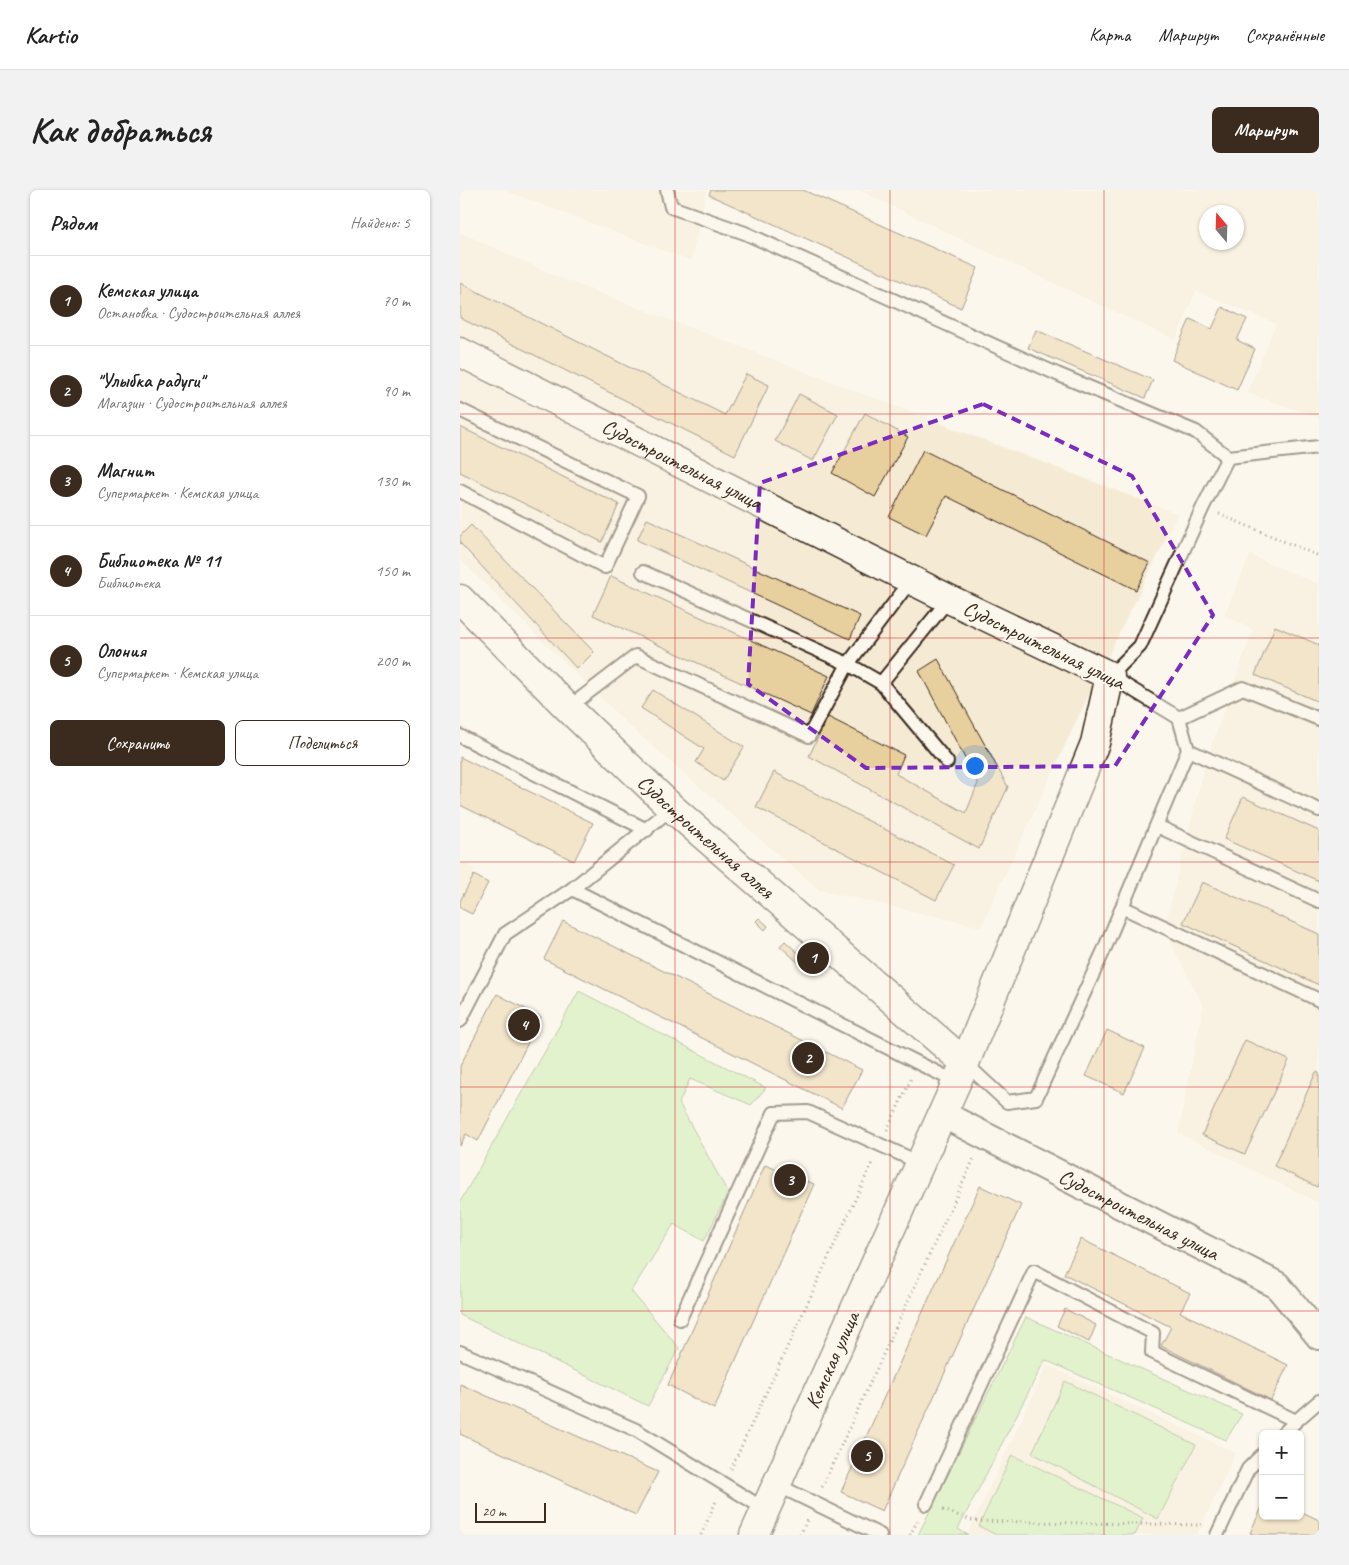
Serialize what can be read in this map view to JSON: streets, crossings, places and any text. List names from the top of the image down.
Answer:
{
  "streets": {
    "street": ["Судостроительная улица", "Судостроительная аллея", "Кемская улица"]
  },
  "crossings": [
    ["Судостроительная улица", "Кемская улица"],
    ["Судостроительная аллея", "Кемская улица"]
  ],
  "scale_bar": "20 m",
  "north": "top",
  "page": {
    "header": "Kartio",
    "nav": ["Карта", "Маршрут", "Сохранённые"],
    "buttons": [
      "Маршрут",
      ["Сохранить", "Поделиться"]
    ],
    "title": "Как добраться",
    "heading": ["Рядом", "Найдено: 5"],
    "list": [
      {
        "mark": "1",
        "name": "Кемская улица",
        "note": "Остановка · Судостроительная аллея",
        "value": "70 m"
      },
      {
        "mark": "2",
        "name": "\"Улыбка радуги\"",
        "note": "Магазин · Судостроительная аллея",
        "value": "90 m"
      },
      {
        "mark": "3",
        "name": "Магнит",
        "note": "Супермаркет · Кемская улица",
        "value": "130 m"
      },
      {
        "mark": "4",
        "name": "Библиотека № 11",
        "note": "Библиотека",
        "value": "150 m"
      },
      {
        "mark": "5",
        "name": "Олония",
        "note": "Супермаркет · Кемская улица",
        "value": "200 m"
      }
    ],
    "pins": [
      "1",
      "4",
      "2",
      "3",
      "5"
    ],
    "map_buttons": ["+", "−"],
    "scale": "20 m"
  }
}
